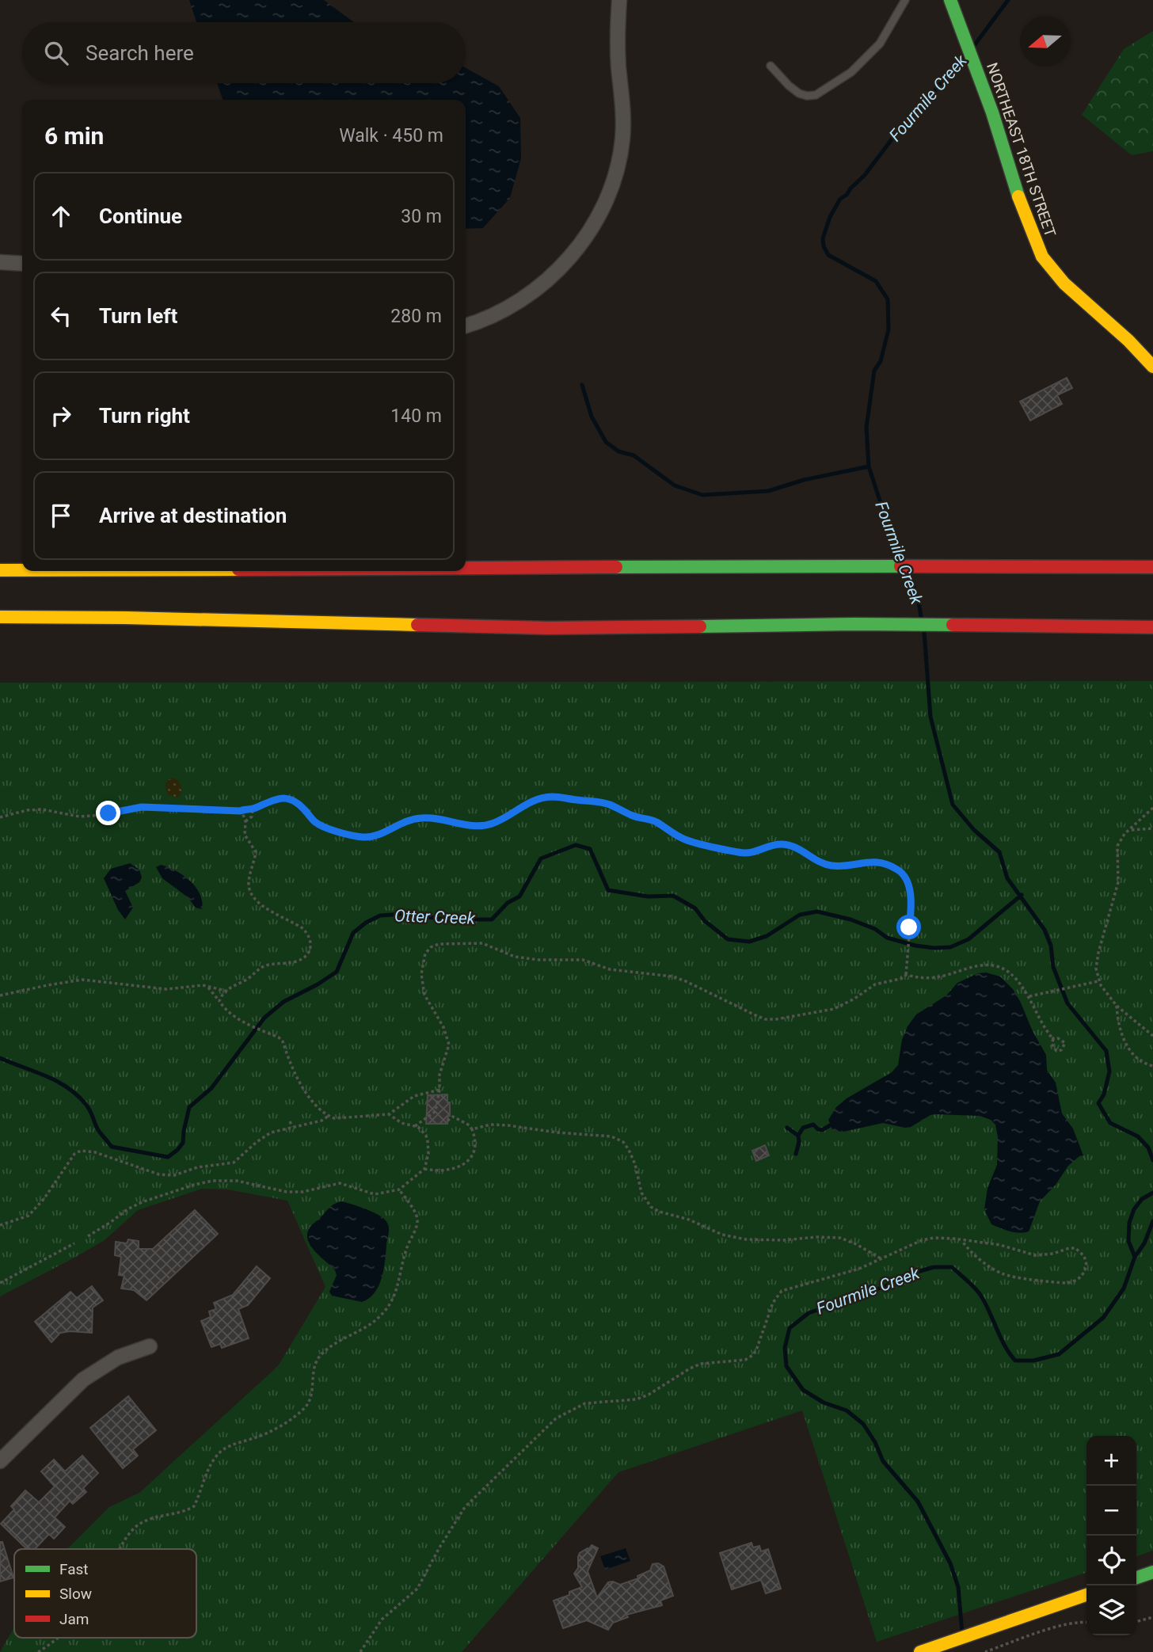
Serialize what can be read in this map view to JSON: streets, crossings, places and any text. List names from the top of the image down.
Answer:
{
  "streets": {
    "main road": ["NORTHEAST 18TH STREET"]
  },
  "water": ["Fourmile Creek", "Otter Creek"],
  "legend": ["Fast", "Slow", "Jam"],
  "north": "left",
  "page": {
    "search": "Search here",
    "heading": ["6 min", "Walk · 450 m"],
    "list": [
      ["Continue", "30 m"],
      ["Turn left", "280 m"],
      ["Turn right", "140 m"],
      "Arrive at destination"
    ],
    "map_buttons": ["+", "−"]
  }
}
